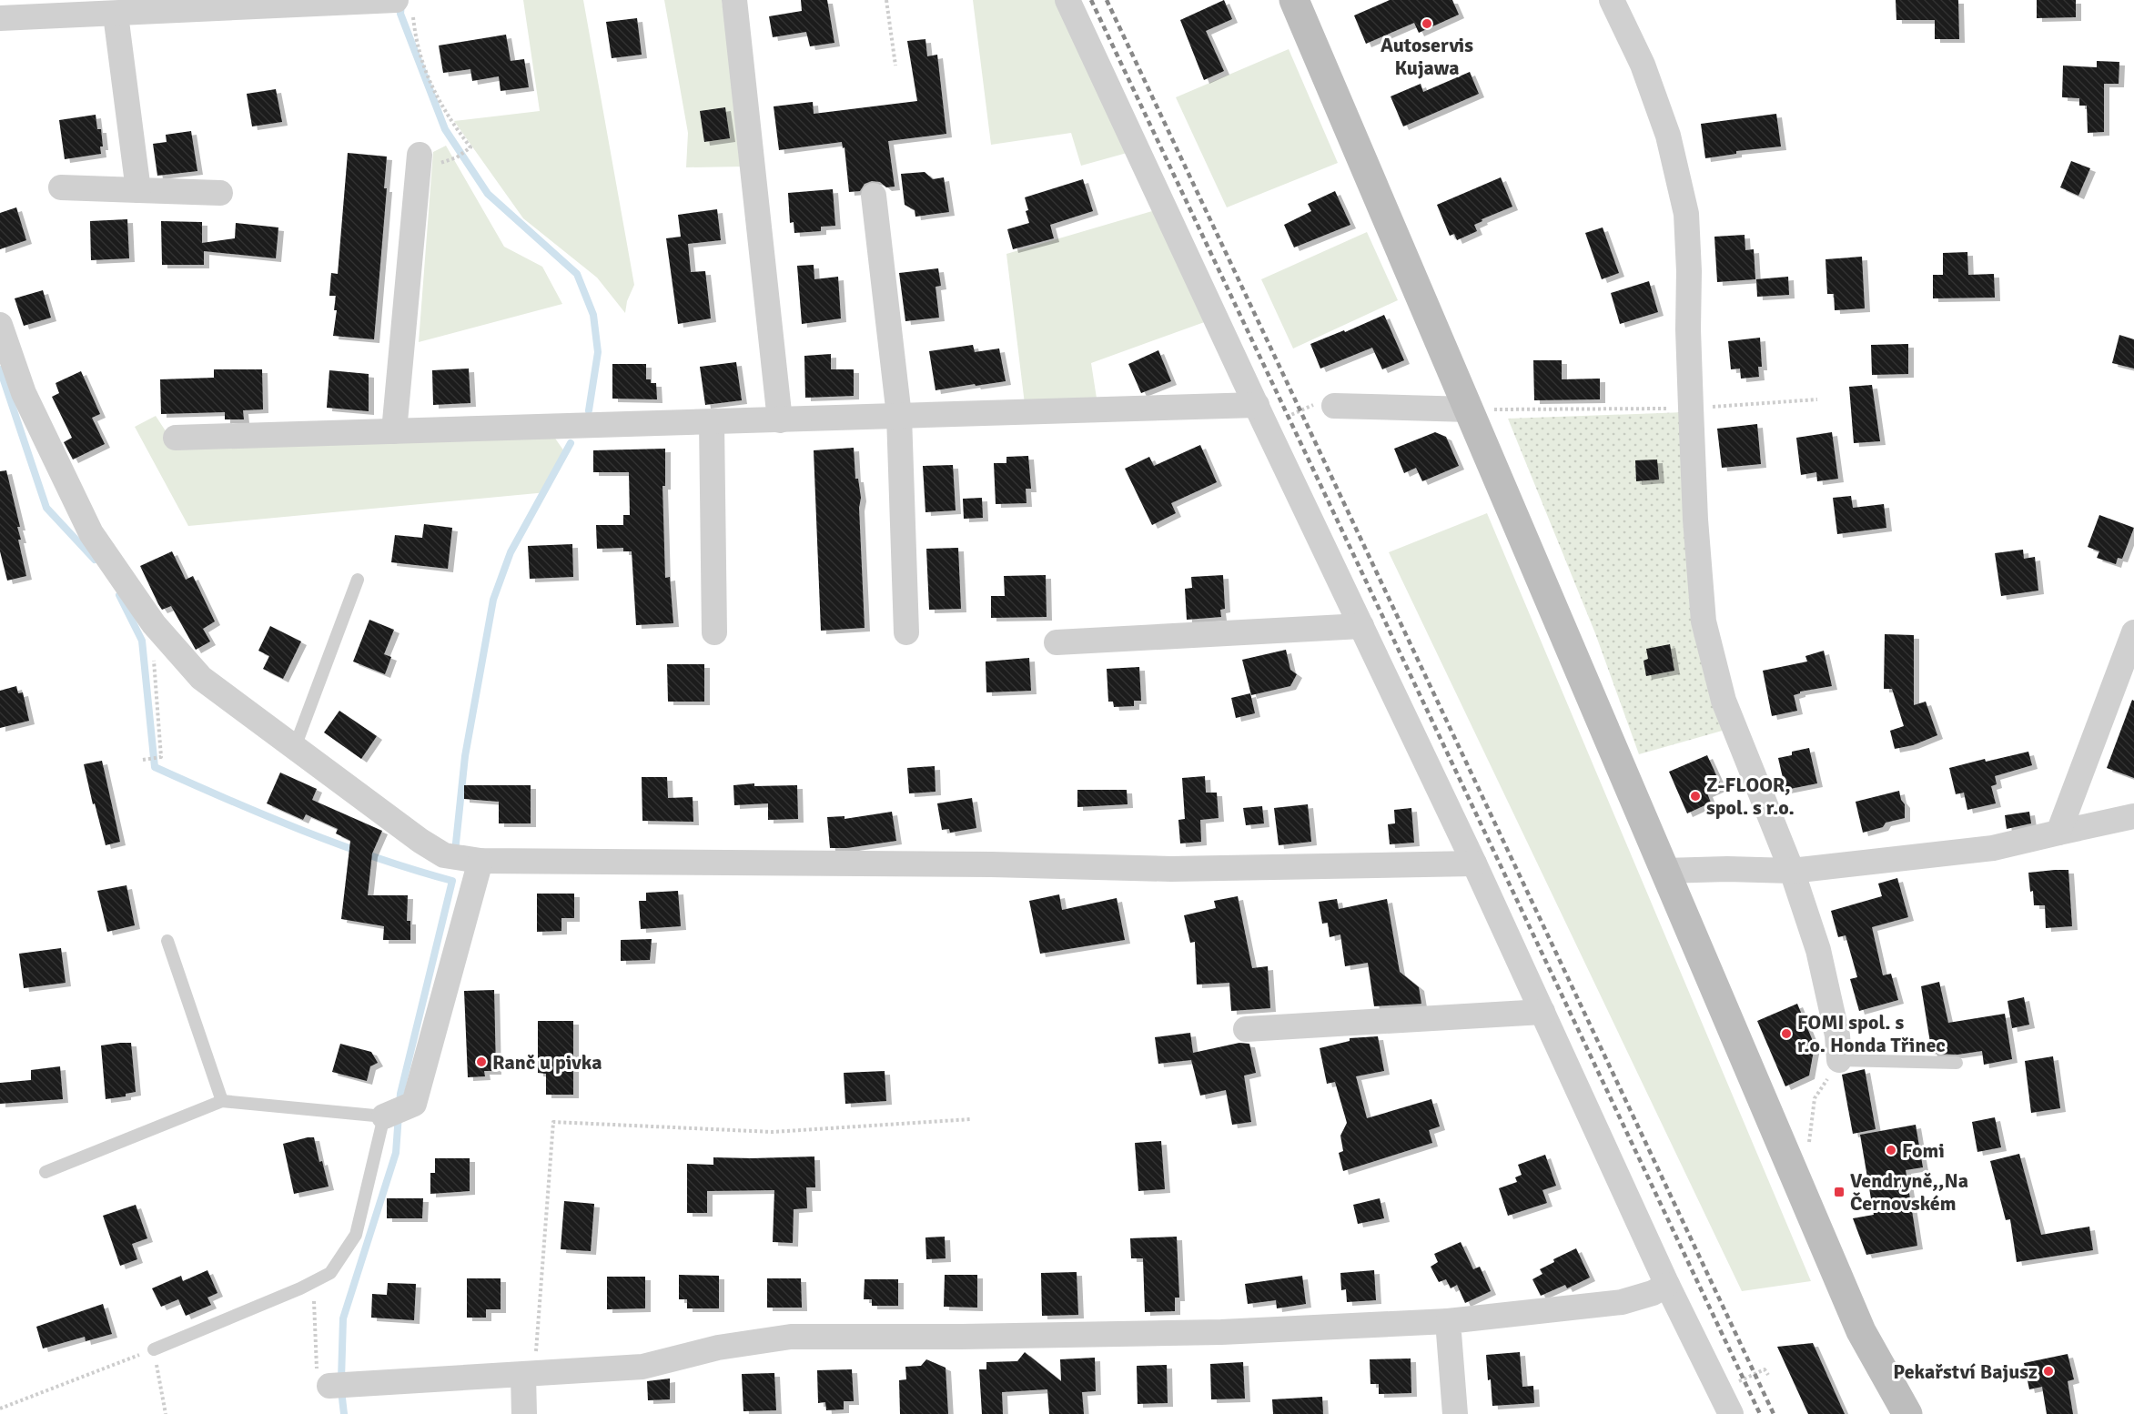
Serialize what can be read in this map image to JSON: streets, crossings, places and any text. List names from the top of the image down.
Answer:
{
  "places": {
    "other": [
      "Autoservis Kujawa",
      "Z-FLOOR, spol. s r.o.",
      "FOMI spol. s r.o. Honda Třinec",
      "Ranč u pivka",
      "Fomi",
      "Pekařství Bajusz"
    ],
    "transit": ["Vendryně,,Na Černovském"]
  }
}
